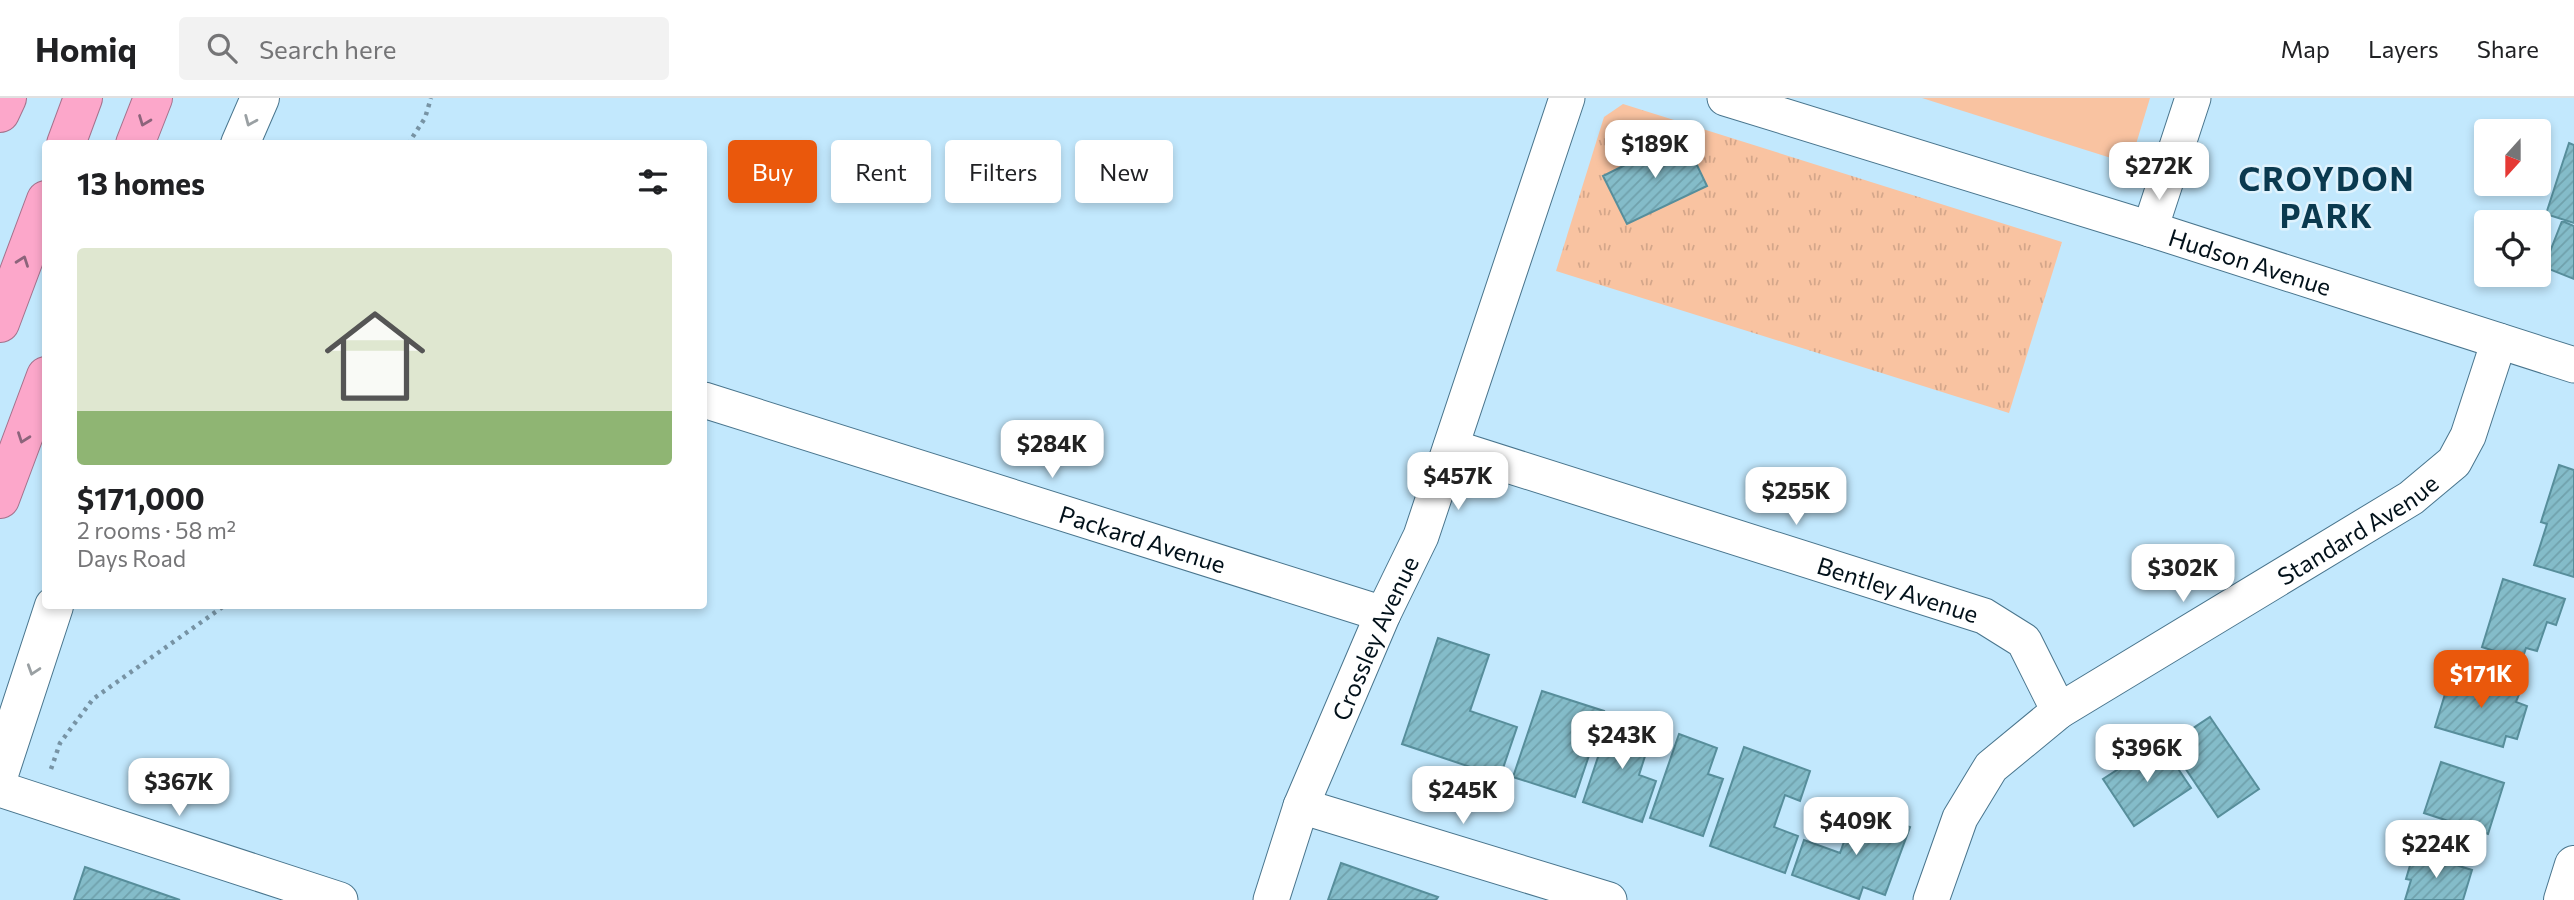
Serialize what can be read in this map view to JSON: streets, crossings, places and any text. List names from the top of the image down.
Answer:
{
  "streets": {
    "street": [
      "Hudson Avenue",
      "Standard Avenue",
      "Packard Avenue",
      "Bentley Avenue",
      "Crossley Avenue"
    ]
  },
  "crossings": [
    ["Hudson Avenue", "Standard Avenue"],
    ["Standard Avenue", "Bentley Avenue"],
    ["Packard Avenue", "Crossley Avenue"],
    ["Bentley Avenue", "Crossley Avenue"]
  ],
  "districts": ["CROYDON PARK"],
  "north": "bottom",
  "page": {
    "header": "Homiq",
    "search": "Search here",
    "nav": ["Map", "Layers", "Share"],
    "price": [
      "$189K",
      "$272K",
      "$284K",
      "$457K",
      "$255K",
      "$302K",
      "$171K",
      "$243K",
      "$396K",
      "$367K",
      "$245K",
      "$409K",
      "$224K"
    ],
    "chip": [
      "Buy",
      "Rent",
      "Filters",
      "New"
    ],
    "heading": "13 homes",
    "list": [
      {
        "name": "$171,000",
        "note": "2 rooms · 58 m² · Days Road"
      }
    ]
  }
}
